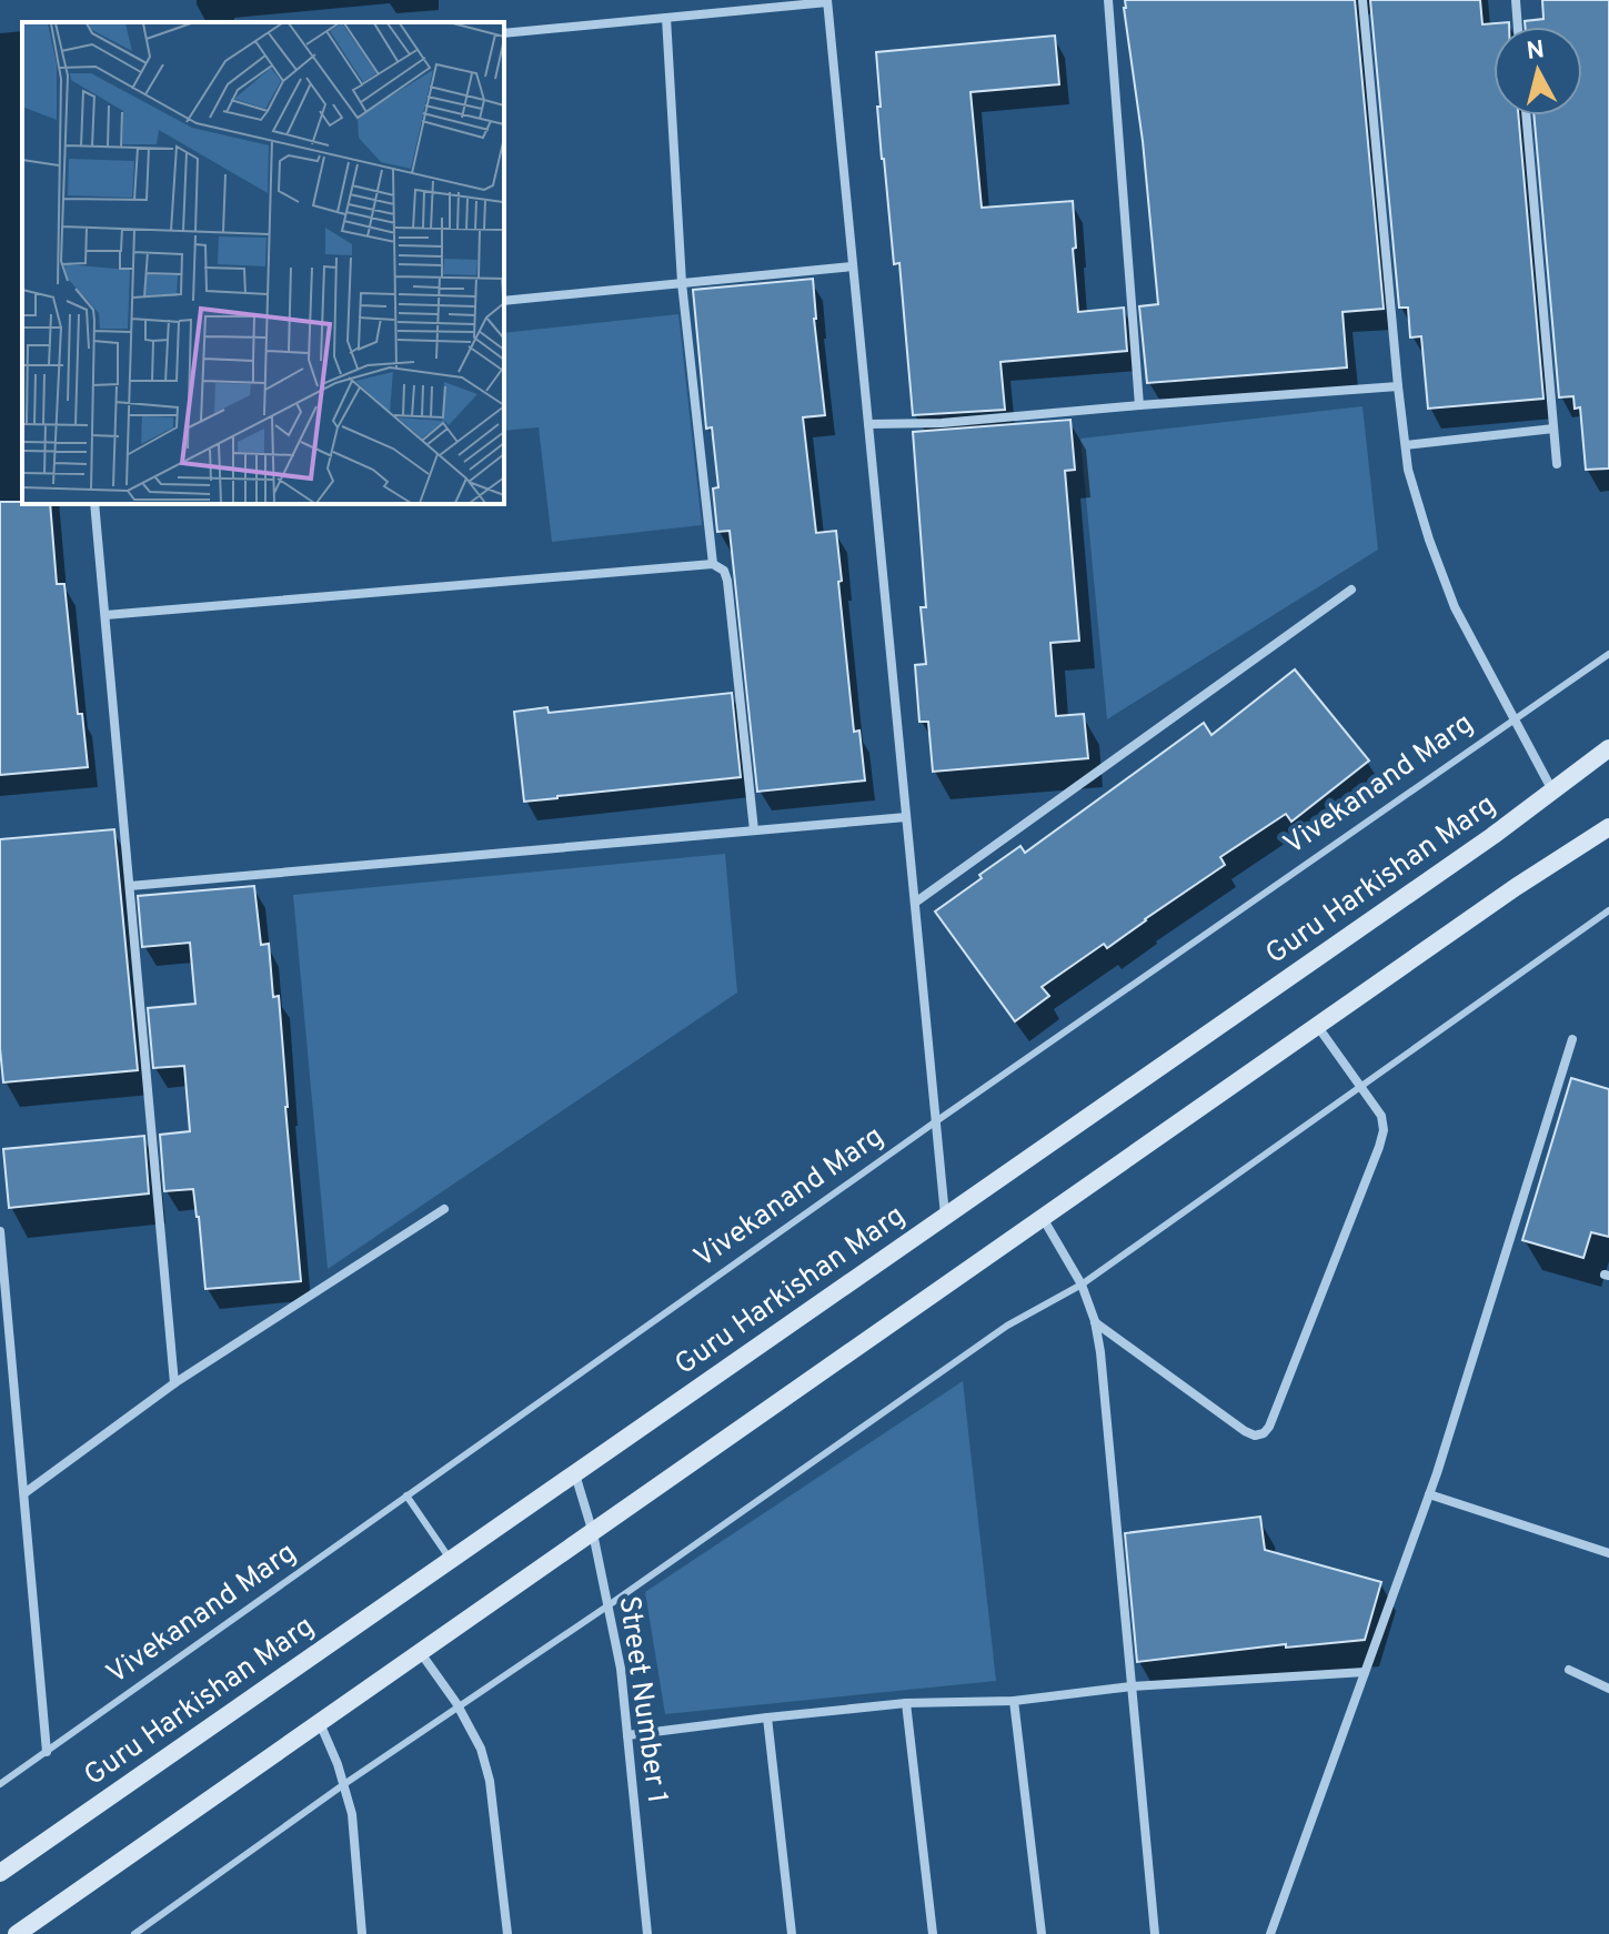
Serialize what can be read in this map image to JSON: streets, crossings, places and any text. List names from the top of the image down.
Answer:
{
  "streets": {
    "main road": ["Guru Harkishan Marg"],
    "street": ["Street Number 1"],
    "lane": ["Vivekanand Marg"]
  },
  "crossings": [
    ["Guru Harkishan Marg", "Street Number 1"]
  ],
  "north": "top"
}
